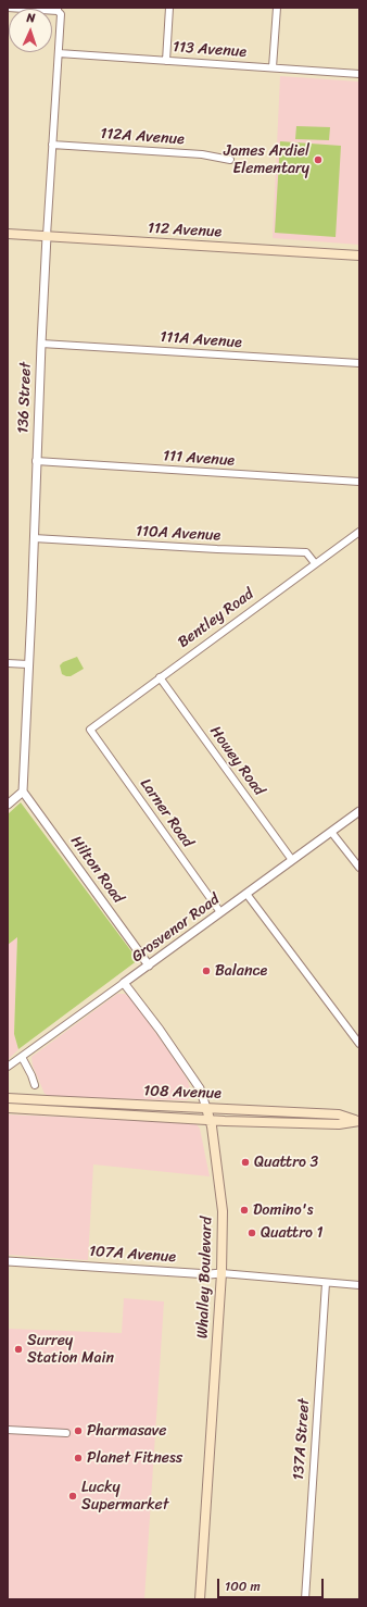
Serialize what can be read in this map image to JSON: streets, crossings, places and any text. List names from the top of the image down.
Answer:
{
  "streets": {
    "main road": ["112 Avenue", "108 Avenue", "Whalley Boulevard"],
    "street": [
      "113 Avenue",
      "112A Avenue",
      "111A Avenue",
      "136 Street",
      "111 Avenue",
      "110A Avenue",
      "Bentley Road",
      "Howey Road",
      "Larner Road",
      "Hilton Road",
      "Grosvenor Road",
      "107A Avenue",
      "137A Street"
    ]
  },
  "crossings": [
    ["113 Avenue", "136 Street"],
    ["112A Avenue", "136 Street"],
    ["112 Avenue", "136 Street"],
    ["111A Avenue", "136 Street"],
    ["136 Street", "111 Avenue"],
    ["136 Street", "110A Avenue"],
    ["136 Street", "Hilton Road"],
    ["110A Avenue", "Bentley Road"],
    ["Bentley Road", "Howey Road"],
    ["Bentley Road", "Larner Road"],
    ["Howey Road", "Grosvenor Road"],
    ["Larner Road", "Grosvenor Road"],
    ["Hilton Road", "Grosvenor Road"],
    ["Grosvenor Road", "Whalley Boulevard"],
    ["108 Avenue", "Whalley Boulevard"],
    ["107A Avenue", "Whalley Boulevard"],
    ["107A Avenue", "137A Street"]
  ],
  "places": [
    "James Ardiel Elementary",
    "Balance",
    "Quattro 3",
    "Domino's",
    "Quattro 1",
    "Surrey Station Main",
    "Pharmasave",
    "Planet Fitness",
    "Lucky Supermarket"
  ],
  "scale_bar": "100 m",
  "north": "top"
}
